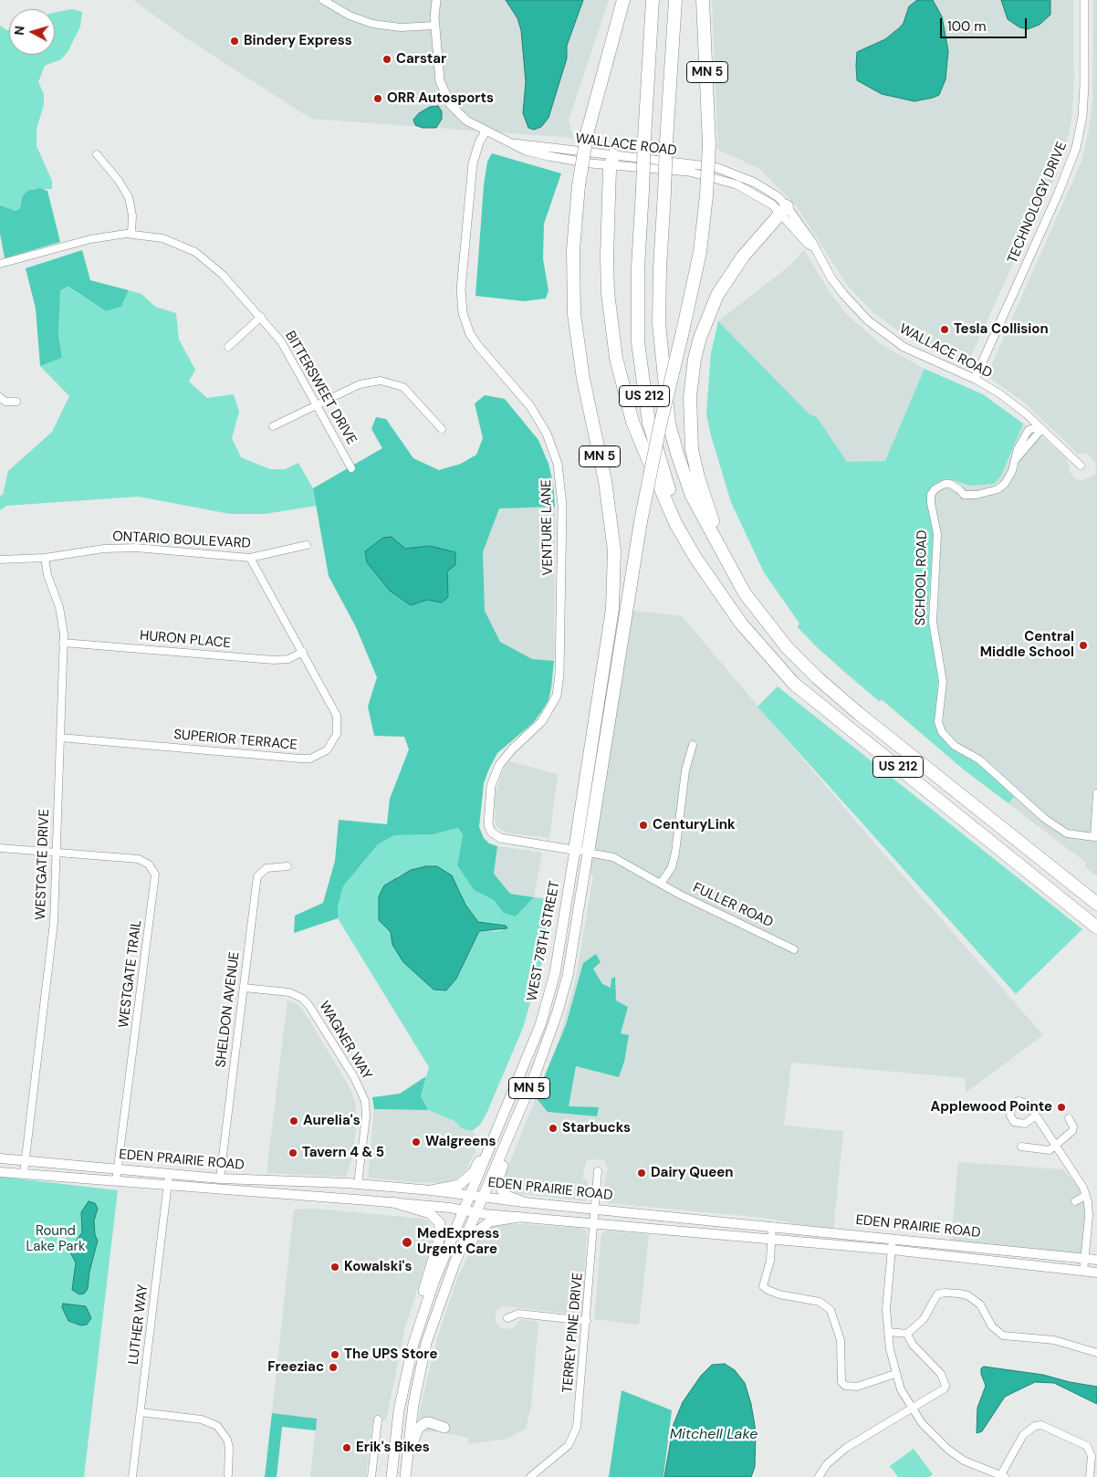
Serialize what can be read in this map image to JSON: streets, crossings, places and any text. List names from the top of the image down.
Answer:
{
  "streets": {
    "highway": ["MN 5", "US 212"],
    "main road": ["WEST 78TH STREET", "EDEN PRAIRIE ROAD"],
    "street": [
      "WALLACE ROAD",
      "TECHNOLOGY DRIVE",
      "BITTERSWEET DRIVE",
      "VENTURE LANE",
      "ONTARIO BOULEVARD",
      "SCHOOL ROAD",
      "HURON PLACE",
      "SUPERIOR TERRACE",
      "WESTGATE DRIVE",
      "FULLER ROAD",
      "WESTGATE TRAIL",
      "SHELDON AVENUE",
      "WAGNER WAY",
      "LUTHER WAY",
      "TERREY PINE DRIVE"
    ]
  },
  "crossings": [
    ["MN 5", "VENTURE LANE"],
    ["MN 5", "FULLER ROAD"],
    ["MN 5", "WEST 78TH STREET"],
    ["WALLACE ROAD", "TECHNOLOGY DRIVE"],
    ["WALLACE ROAD", "VENTURE LANE"],
    ["WALLACE ROAD", "SCHOOL ROAD"],
    ["VENTURE LANE", "FULLER ROAD"],
    ["VENTURE LANE", "WEST 78TH STREET"],
    ["ONTARIO BOULEVARD", "SUPERIOR TERRACE"],
    ["ONTARIO BOULEVARD", "WESTGATE DRIVE"],
    ["HURON PLACE", "SUPERIOR TERRACE"],
    ["HURON PLACE", "WESTGATE DRIVE"],
    ["SUPERIOR TERRACE", "WESTGATE DRIVE"],
    ["WESTGATE DRIVE", "WESTGATE TRAIL"],
    ["WESTGATE DRIVE", "EDEN PRAIRIE ROAD"],
    ["FULLER ROAD", "WEST 78TH STREET"],
    ["WEST 78TH STREET", "EDEN PRAIRIE ROAD"],
    ["WESTGATE TRAIL", "EDEN PRAIRIE ROAD"],
    ["SHELDON AVENUE", "WAGNER WAY"],
    ["SHELDON AVENUE", "EDEN PRAIRIE ROAD"],
    ["WAGNER WAY", "EDEN PRAIRIE ROAD"],
    ["EDEN PRAIRIE ROAD", "LUTHER WAY"],
    ["EDEN PRAIRIE ROAD", "TERREY PINE DRIVE"]
  ],
  "water": ["Mitchell Lake"],
  "parks": ["Round Lake Park"],
  "places": [
    "Bindery Express",
    "Carstar",
    "ORR Autosports",
    "Tesla Collision",
    "Central Middle School",
    "CenturyLink",
    "Applewood Pointe",
    "Aurelia's",
    "Starbucks",
    "Walgreens",
    "Tavern 4 & 5",
    "Dairy Queen",
    "MedExpress Urgent Care",
    "Kowalski's",
    "The UPS Store",
    "Freeziac",
    "Erik's Bikes"
  ],
  "scale_bar": "100 m",
  "north": "left"
}
